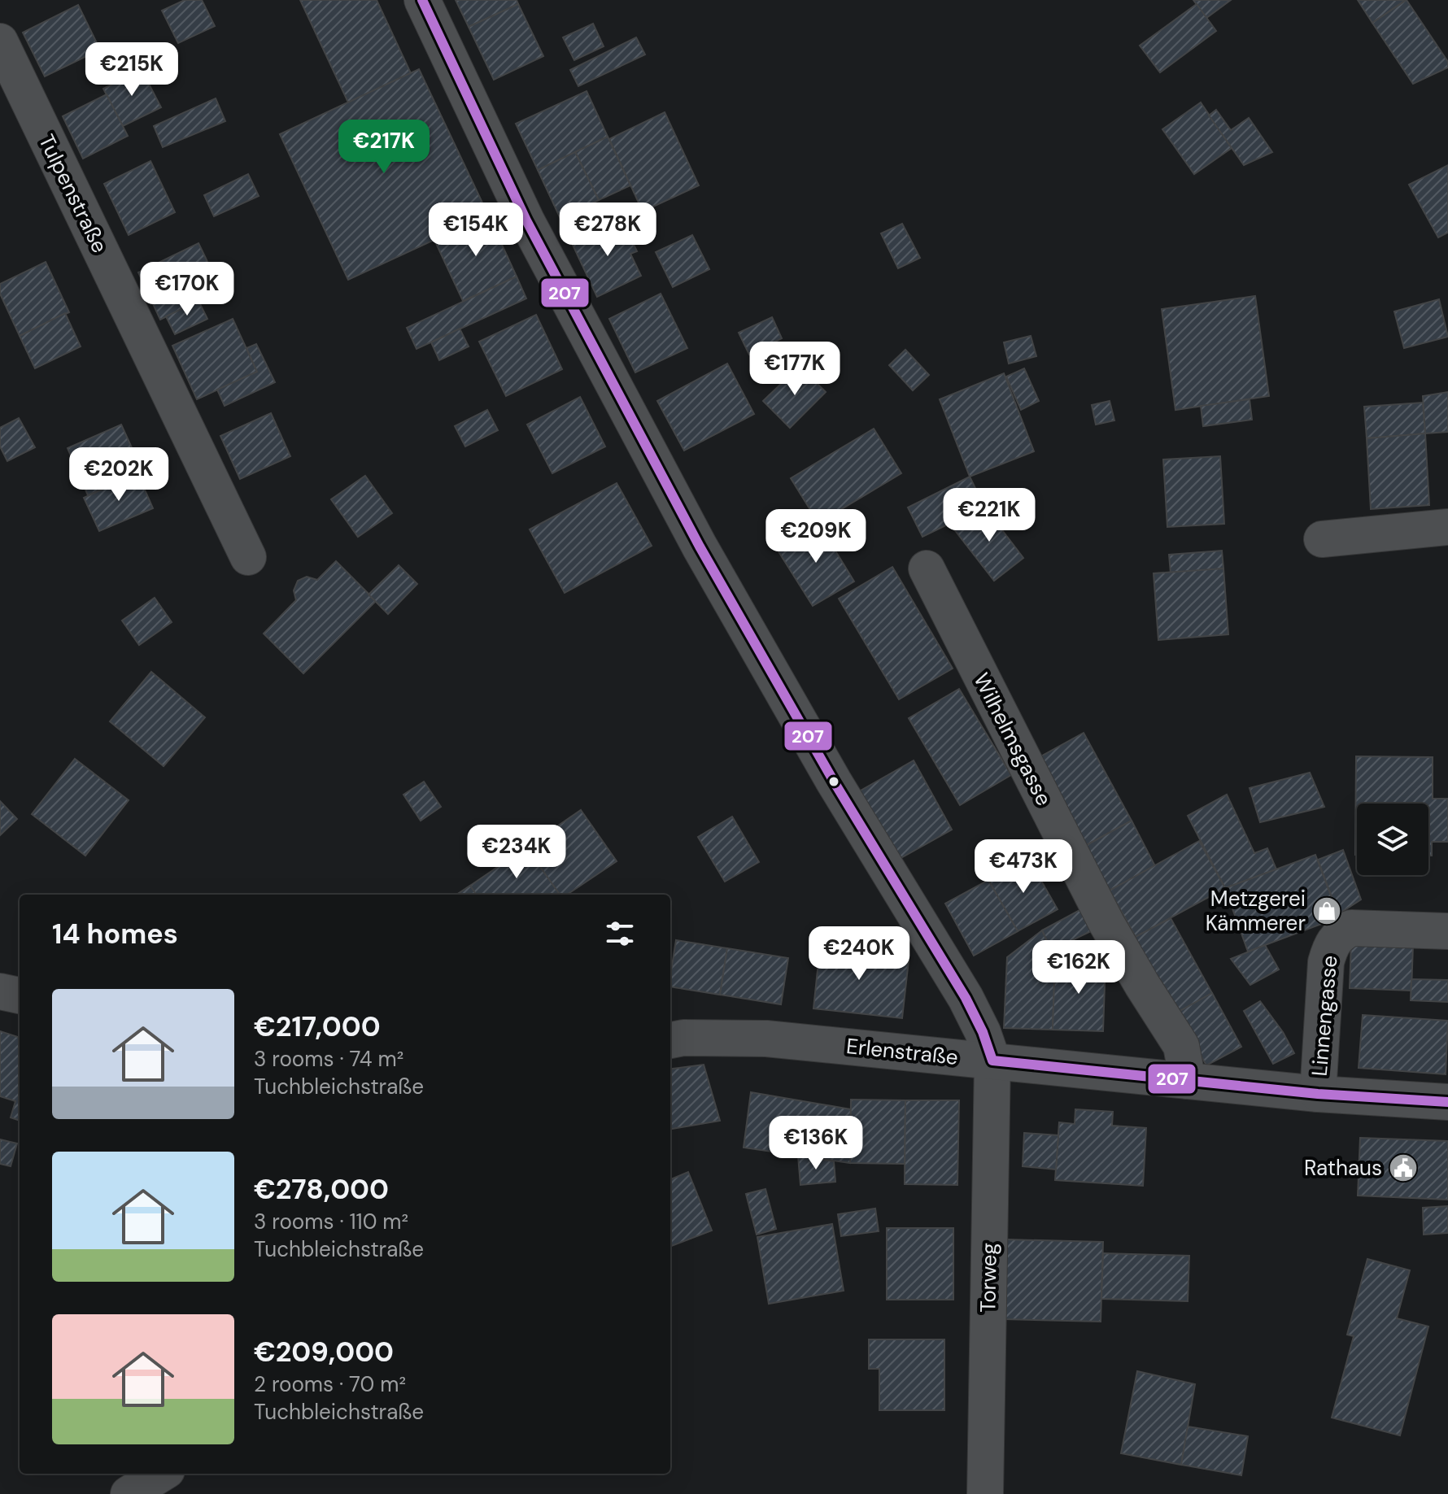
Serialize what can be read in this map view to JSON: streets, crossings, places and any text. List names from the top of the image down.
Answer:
{
  "streets": {
    "street": [
      "Tulpenstraße",
      "Wilhelmsgasse",
      "Linnengasse",
      "Erlenstraße",
      "Torweg"
    ]
  },
  "crossings": [
    ["Wilhelmsgasse", "Erlenstraße"],
    ["Linnengasse", "Erlenstraße"],
    ["Erlenstraße", "Torweg"]
  ],
  "places": {
    "shop": ["Metzgerei Kämmerer"],
    "public building": ["Rathaus"]
  },
  "lines": ["transit line 207"],
  "page": {
    "price": [
      "€215K",
      "€217K",
      "€154K",
      "€278K",
      "€170K",
      "€177K",
      "€202K",
      "€221K",
      "€209K",
      "€234K",
      "€473K",
      "€240K",
      "€162K",
      "€136K"
    ],
    "heading": "14 homes",
    "list": [
      {
        "name": "€217,000",
        "note": "3 rooms · 74 m² · Tuchbleichstraße"
      },
      {
        "name": "€278,000",
        "note": "3 rooms · 110 m² · Tuchbleichstraße"
      },
      {
        "name": "€209,000",
        "note": "2 rooms · 70 m² · Tuchbleichstraße"
      }
    ]
  }
}
